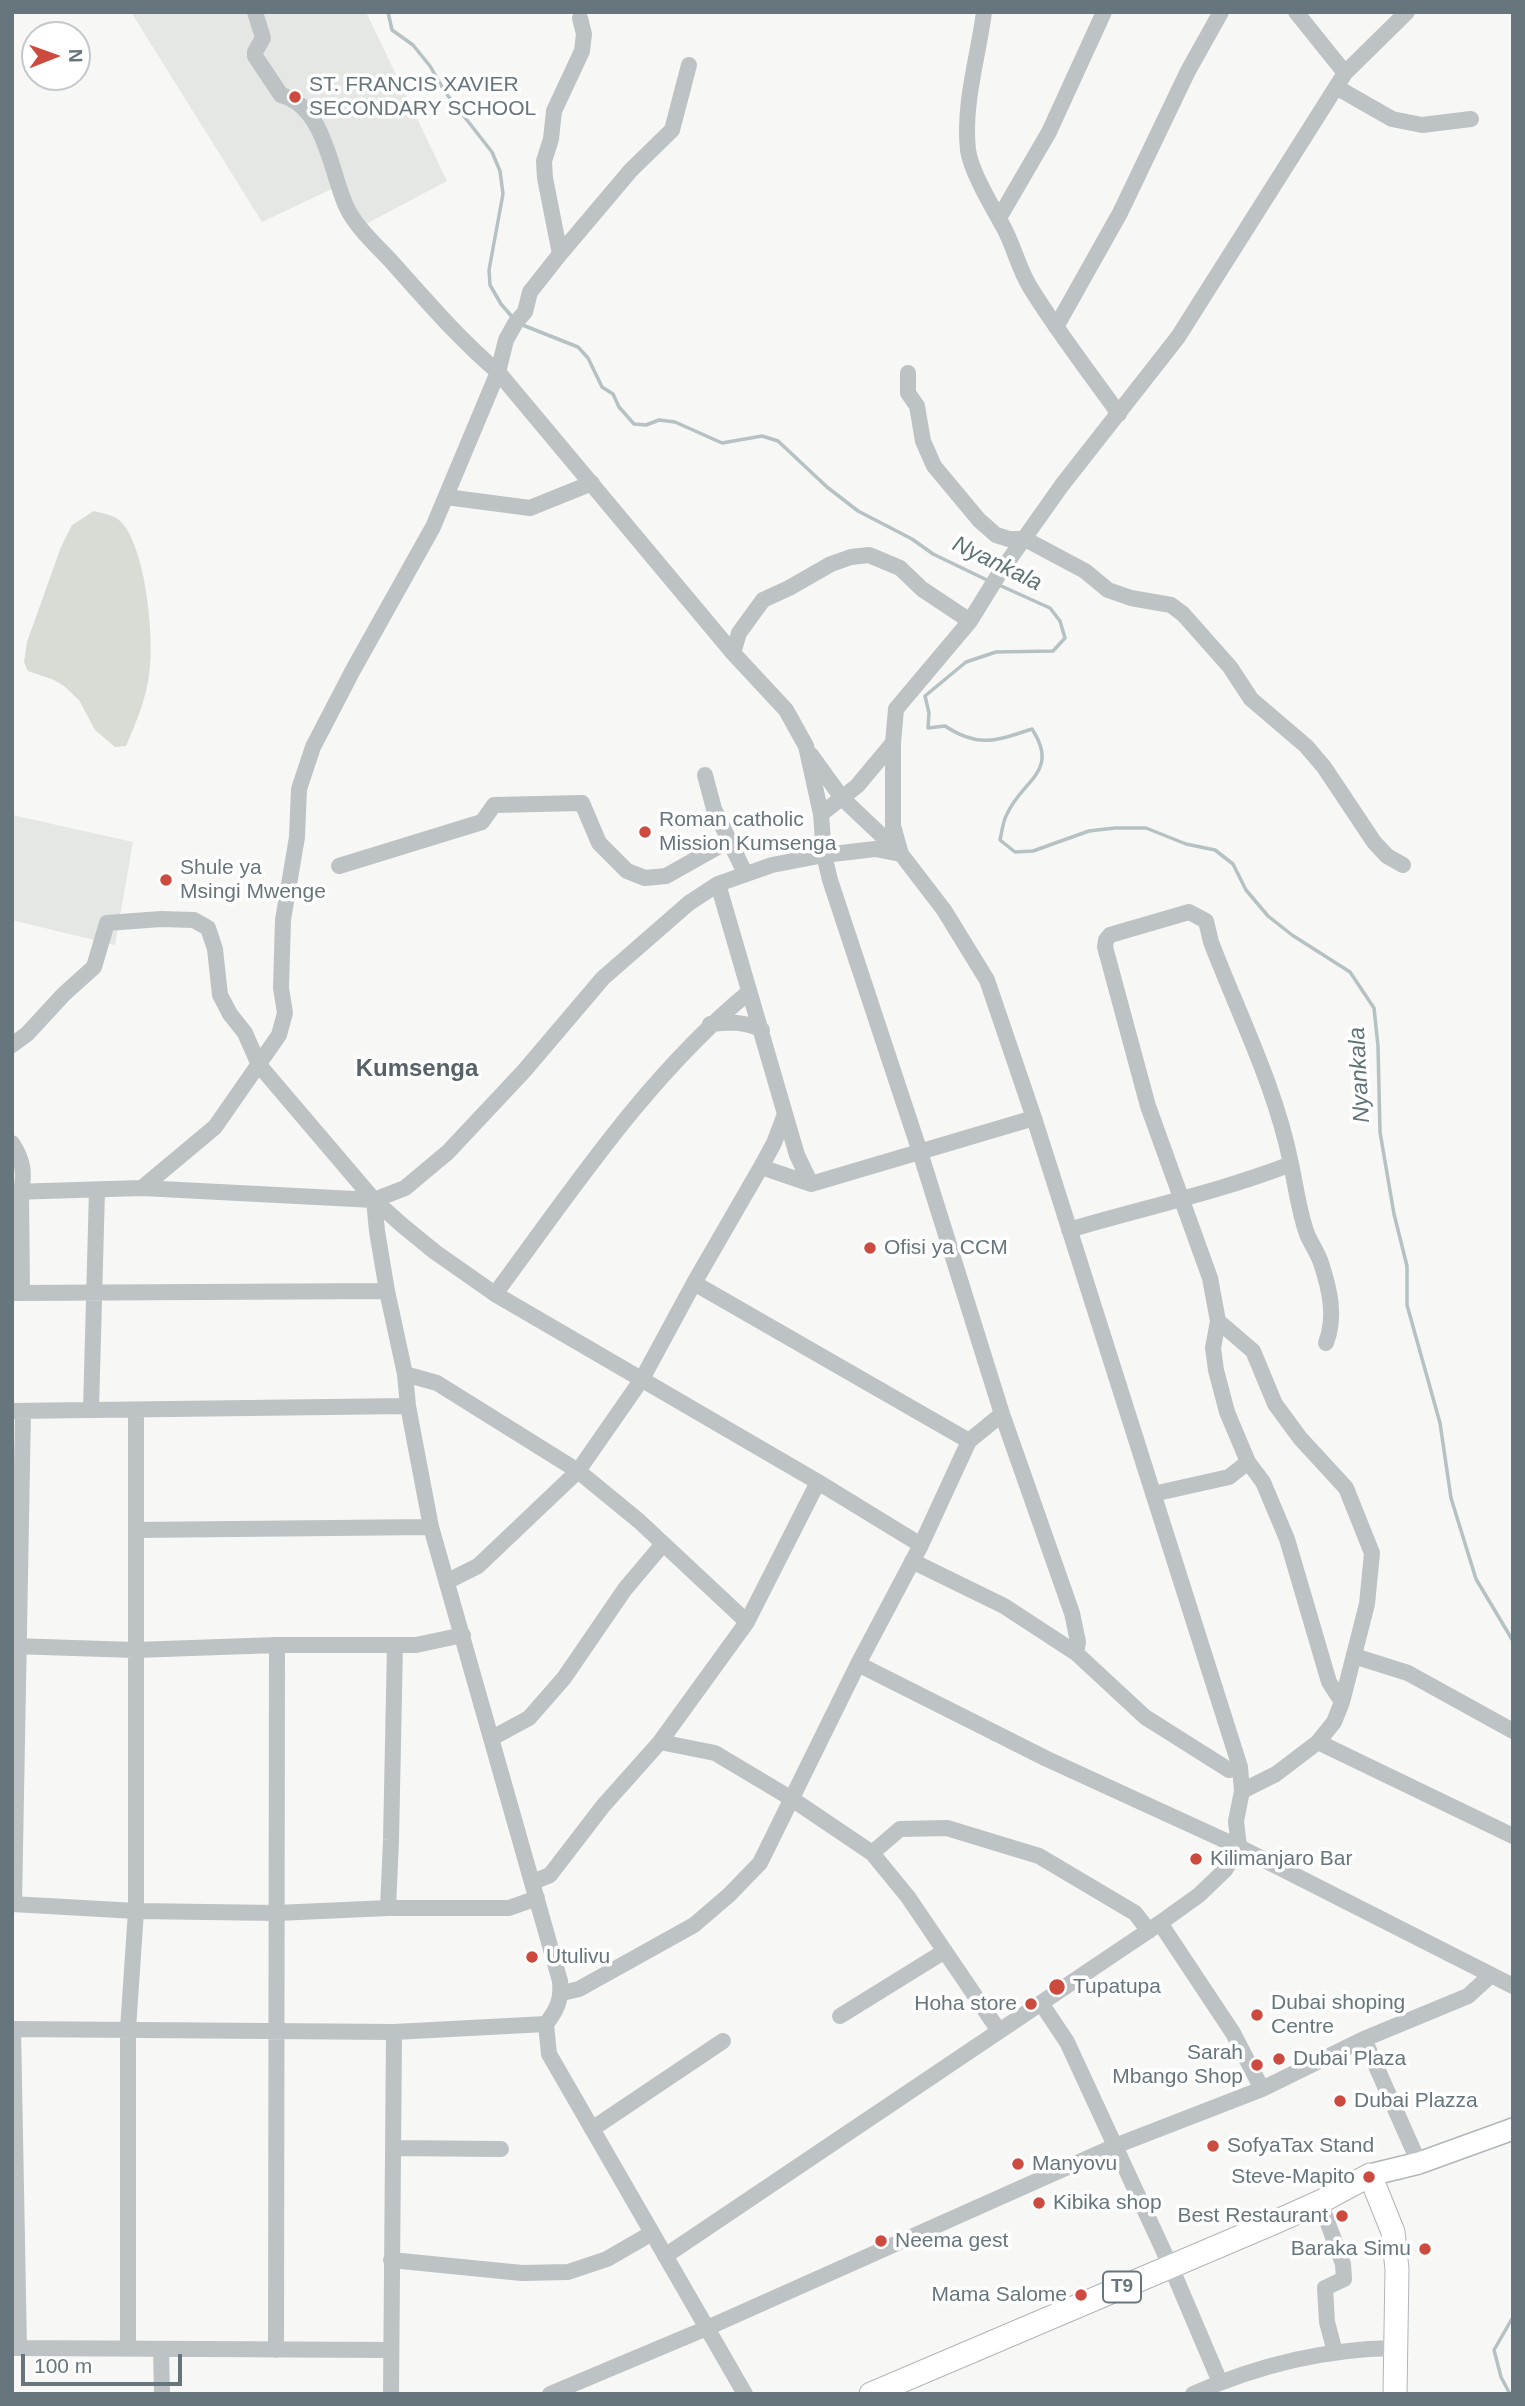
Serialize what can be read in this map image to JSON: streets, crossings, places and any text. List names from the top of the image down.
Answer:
{
  "streets": {
    "highway": ["T9"]
  },
  "districts": ["Kumsenga"],
  "water": ["Nyankala"],
  "places": [
    "ST. FRANCIS XAVIER SECONDARY SCHOOL",
    "Roman catholic Mission Kumsenga",
    "Shule ya Msingi Mwenge",
    "Ofisi ya CCM",
    "Kilimanjaro Bar",
    "Utulivu",
    "Tupatupa",
    "Hoha store",
    "Dubai shoping Centre",
    "Dubai Plaza",
    "Sarah Mbango Shop",
    "Dubai Plazza",
    "SofyaTax Stand",
    "Manyovu",
    "Steve-Mapito",
    "Kibika shop",
    "Best Restaurant",
    "Neema gest",
    "Baraka Simu",
    "Mama Salome"
  ],
  "scale_bar": "100 m",
  "north": "right"
}
